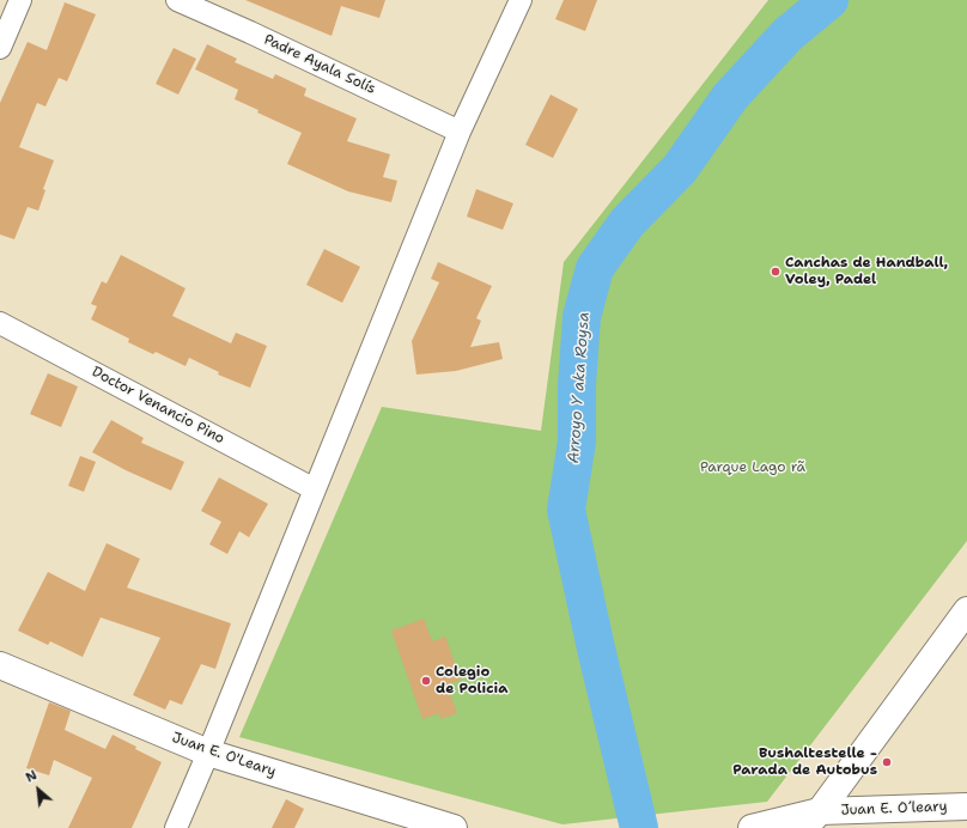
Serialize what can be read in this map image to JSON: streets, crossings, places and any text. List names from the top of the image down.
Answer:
{
  "streets": {
    "street": [
      "Padre Ayala Solís",
      "Doctor Venancio Pino",
      "Juan E. O'Leary",
      "Juan E. O´leary"
    ]
  },
  "water": ["Arroyo Y aka Roysa"],
  "parks": ["Parque Lago rã"],
  "places": ["Canchas de Handball, Voley, Padel", "Colegio de Policia", "Bushaltestelle - Parada de Autobus"],
  "north": "top left"
}
